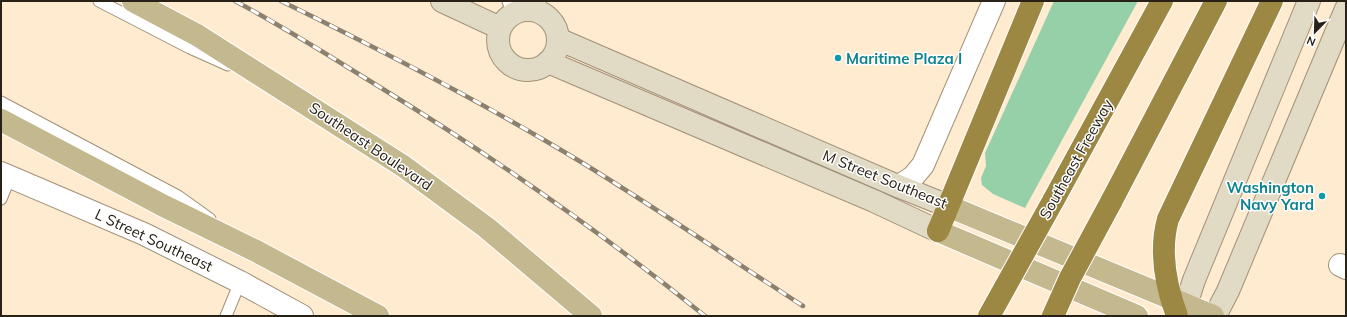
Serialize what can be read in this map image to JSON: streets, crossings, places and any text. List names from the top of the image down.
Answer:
{
  "streets": {
    "highway": ["Southeast Freeway"],
    "main road": ["Southeast Boulevard", "M Street Southeast"],
    "street": ["L Street Southeast"]
  },
  "places": ["Maritime Plaza I", "Washington Navy Yard"],
  "north": "bottom left"
}
